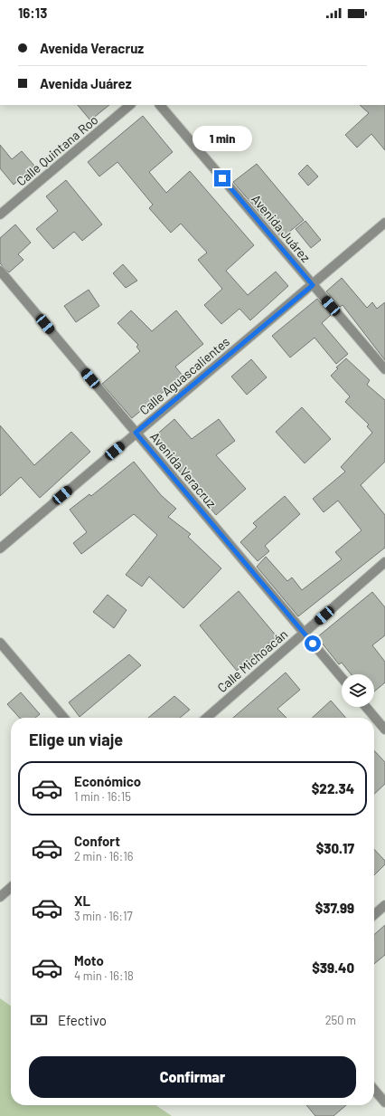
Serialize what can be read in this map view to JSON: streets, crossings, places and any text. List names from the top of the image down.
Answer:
{
  "streets": {
    "street": [
      "Calle Quintana Roo",
      "Avenida Juárez",
      "Calle Aguascalientes",
      "Avenida Veracruz",
      "Calle Michoacán"
    ]
  },
  "crossings": [
    ["Avenida Juárez", "Calle Aguascalientes"],
    ["Calle Aguascalientes", "Avenida Veracruz"],
    ["Avenida Veracruz", "Calle Michoacán"]
  ],
  "page": {
    "status": "16:13",
    "banner": ["Avenida Veracruz", "Avenida Juárez"],
    "bubble": "1 min",
    "heading": "Elige un viaje",
    "list": [
      {
        "name": "Económico",
        "note": "1 min · 16:15",
        "value": "$22.34"
      },
      {
        "name": "Confort",
        "note": "2 min · 16:16",
        "value": "$30.17"
      },
      {
        "name": "XL",
        "note": "3 min · 16:17",
        "value": "$37.99"
      },
      {
        "name": "Moto",
        "note": "4 min · 16:18",
        "value": "$39.40"
      }
    ],
    "pay": ["Efectivo", "250 m"],
    "buttons": "Confirmar"
  }
}
